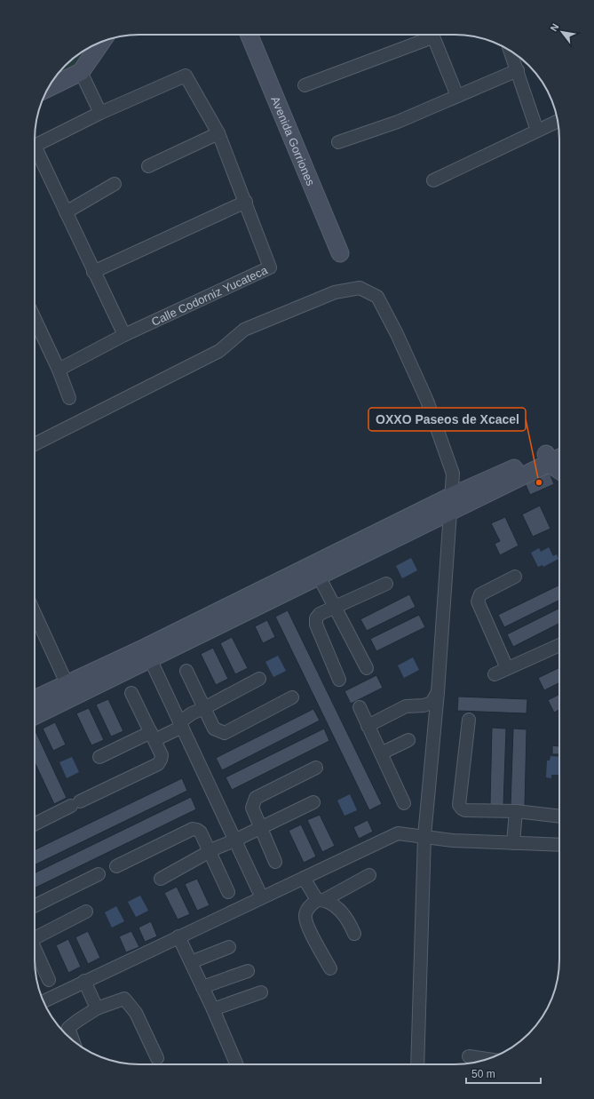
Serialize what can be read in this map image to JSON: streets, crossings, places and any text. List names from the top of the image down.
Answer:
{
  "streets": {
    "main road": ["Avenida Gorriones"],
    "street": ["Calle Codorniz Yucateca"]
  },
  "places": ["OXXO Paseos de Xcacel"],
  "scale_bar": "50 m",
  "north": "top left"
}
